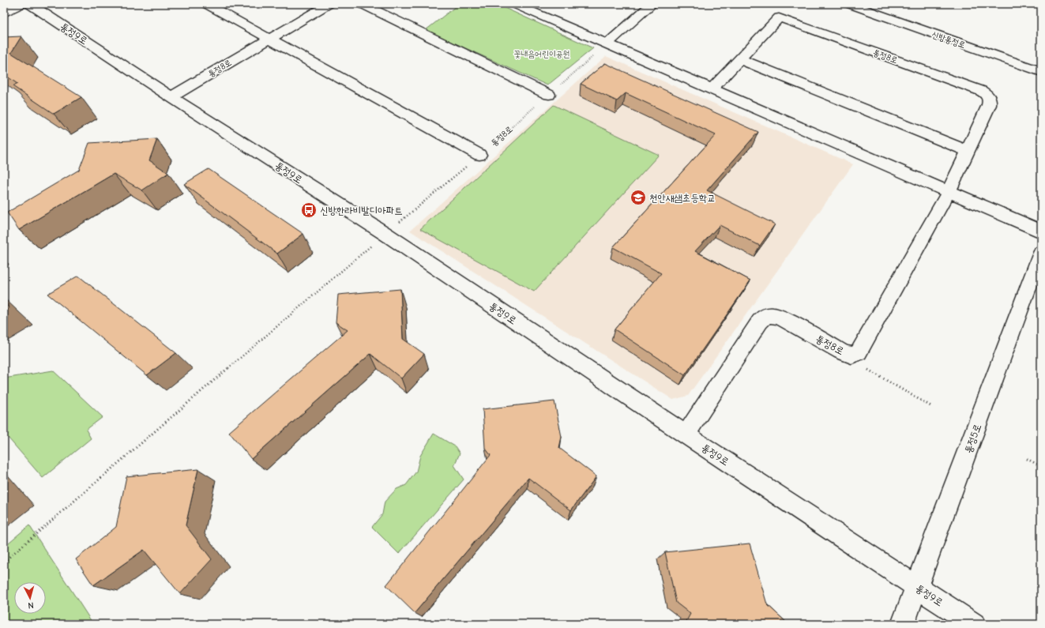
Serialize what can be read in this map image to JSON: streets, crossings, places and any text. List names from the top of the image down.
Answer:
{
  "streets": {
    "street": [
      "통정9로",
      "신방통정로",
      "통정8로",
      "통정5로"
    ]
  },
  "crossings": [
    ["통정9로", "통정8로"],
    ["통정9로", "통정5로"]
  ],
  "parks": ["꽃내음어린이공원"],
  "places": {
    "school or university": ["천안새샘초등학교"],
    "bus stop": ["신방한라비발디아파트"]
  },
  "north": "bottom"
}
